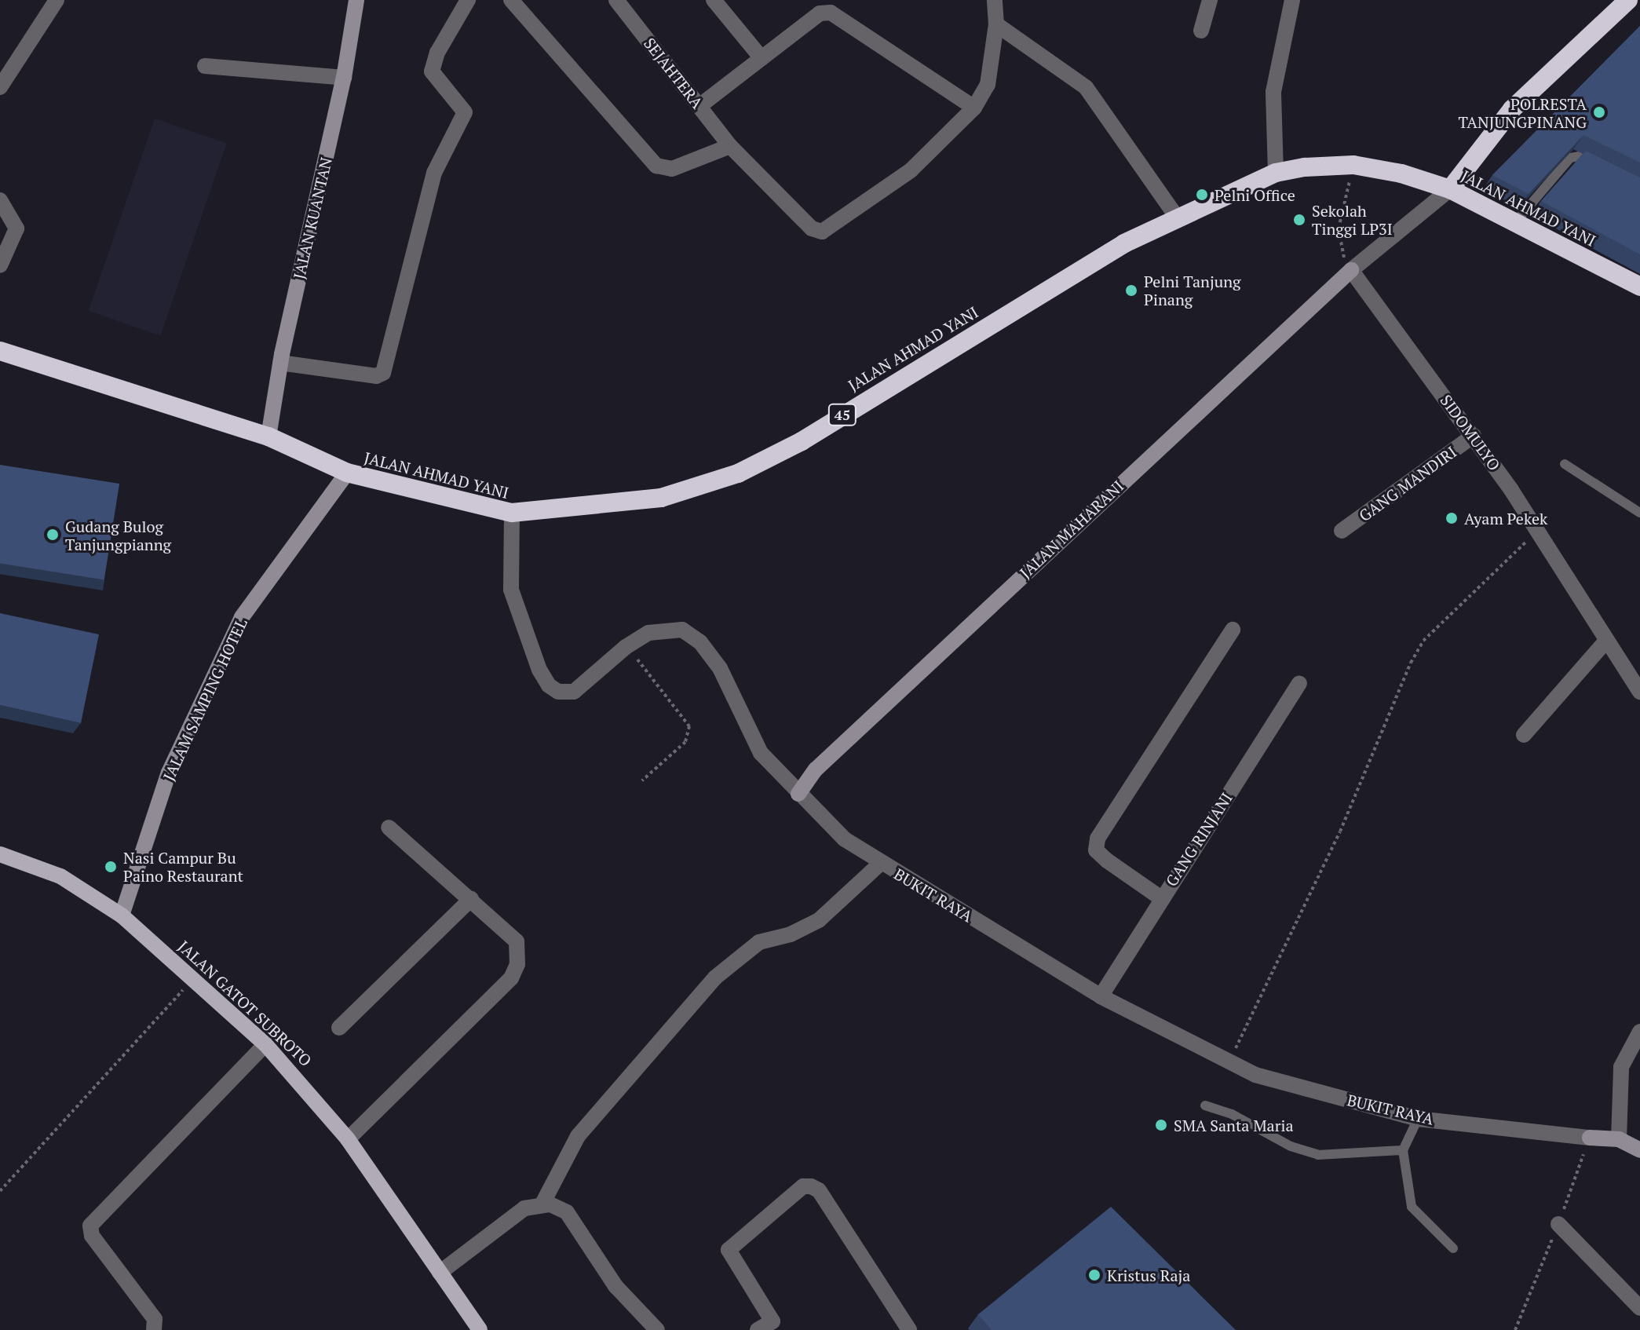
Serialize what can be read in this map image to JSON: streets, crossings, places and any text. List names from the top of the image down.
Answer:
{
  "streets": {
    "highway": ["JALAN AHMAD YANI", "45"],
    "main road": ["JALAN GATOT SUBROTO"],
    "street": [
      "SEJAHTERA",
      "JALAN KUANTAN",
      "SIDOMULYO",
      "GANG MANDIRI",
      "JALAN MAHARANI",
      "JALAM SAMPING HOTEL",
      "GANG RINJANI",
      "BUKIT RAYA"
    ]
  },
  "crossings": [
    ["JALAN AHMAD YANI", "JALAN KUANTAN"],
    ["JALAN AHMAD YANI", "JALAM SAMPING HOTEL"],
    ["JALAN AHMAD YANI", "BUKIT RAYA"],
    ["SIDOMULYO", "GANG MANDIRI"],
    ["SIDOMULYO", "JALAN MAHARANI"],
    ["JALAN MAHARANI", "BUKIT RAYA"],
    ["JALAM SAMPING HOTEL", "JALAN GATOT SUBROTO"],
    ["GANG RINJANI", "BUKIT RAYA"]
  ],
  "places": [
    "POLRESTA TANJUNGPINANG",
    "Pelni Office",
    "Sekolah Tinggi LP3I",
    "Pelni Tanjung Pinang",
    "Ayam Pekek",
    "Gudang Bulog Tanjungpianng",
    "Nasi Campur Bu Paino Restaurant",
    "SMA Santa Maria",
    "Kristus Raja"
  ]
}
